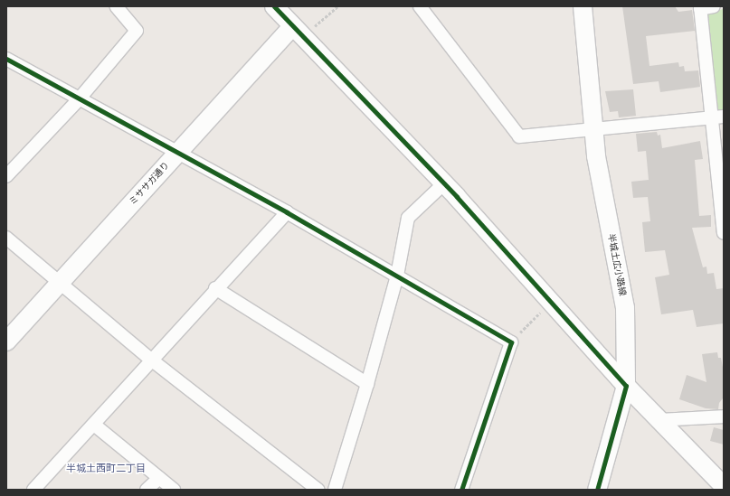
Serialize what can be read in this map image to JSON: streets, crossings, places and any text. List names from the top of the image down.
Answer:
{
  "streets": {
    "street": ["ミササガ通り", "半城土広小路線"]
  },
  "districts": ["半城土西町二丁目"]
}
